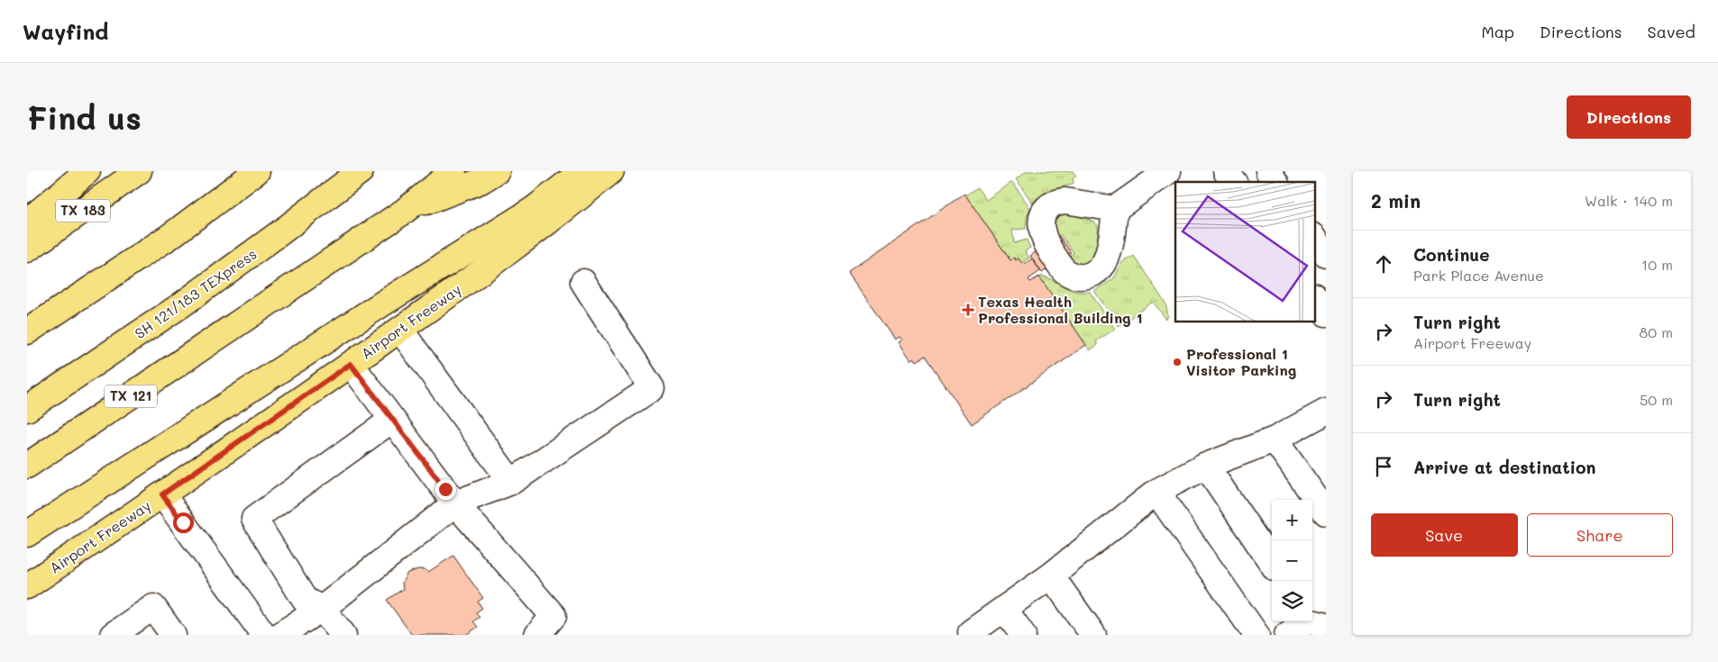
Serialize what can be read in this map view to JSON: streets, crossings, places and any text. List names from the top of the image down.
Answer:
{
  "streets": {
    "main road": [
      "TX 183",
      "SH 121/183 TEXpress",
      "Airport Freeway",
      "TX 121"
    ]
  },
  "places": {
    "health": ["Texas Health Professional Building 1"],
    "other": ["Professional 1 Visitor Parking"]
  },
  "page": {
    "header": "Wayfind",
    "nav": ["Map", "Directions", "Saved"],
    "buttons": [
      "Directions",
      ["Save", "Share"]
    ],
    "title": "Find us",
    "heading": ["2 min", "Walk · 140 m"],
    "list": [
      ["Continue", "Park Place Avenue", "10 m"],
      ["Turn right", "Airport Freeway", "80 m"],
      ["Turn right", "50 m"],
      "Arrive at destination"
    ],
    "map_buttons": ["+", "−"]
  }
}
